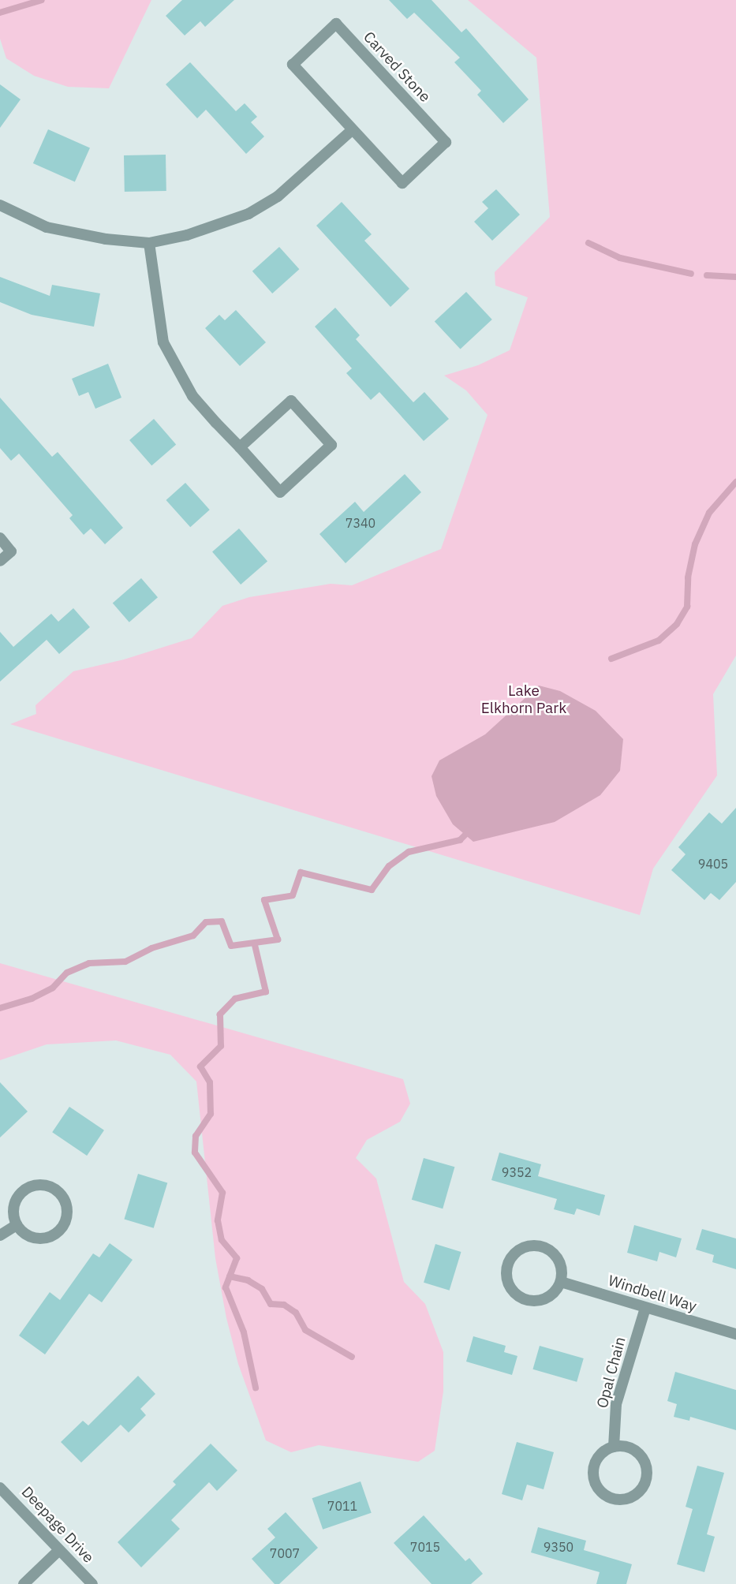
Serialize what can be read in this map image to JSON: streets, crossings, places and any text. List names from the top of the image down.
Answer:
{
  "streets": {
    "street": [
      "Carved Stone",
      "Windbell Way",
      "Opal Chain",
      "Deepage Drive"
    ]
  },
  "crossings": [
    ["Windbell Way", "Opal Chain"]
  ],
  "parks": ["Lake Elkhorn Park"],
  "house_numbers": [
    "7340",
    "9405",
    "9352",
    "7011",
    "7015",
    "9350",
    "7007"
  ]
}
